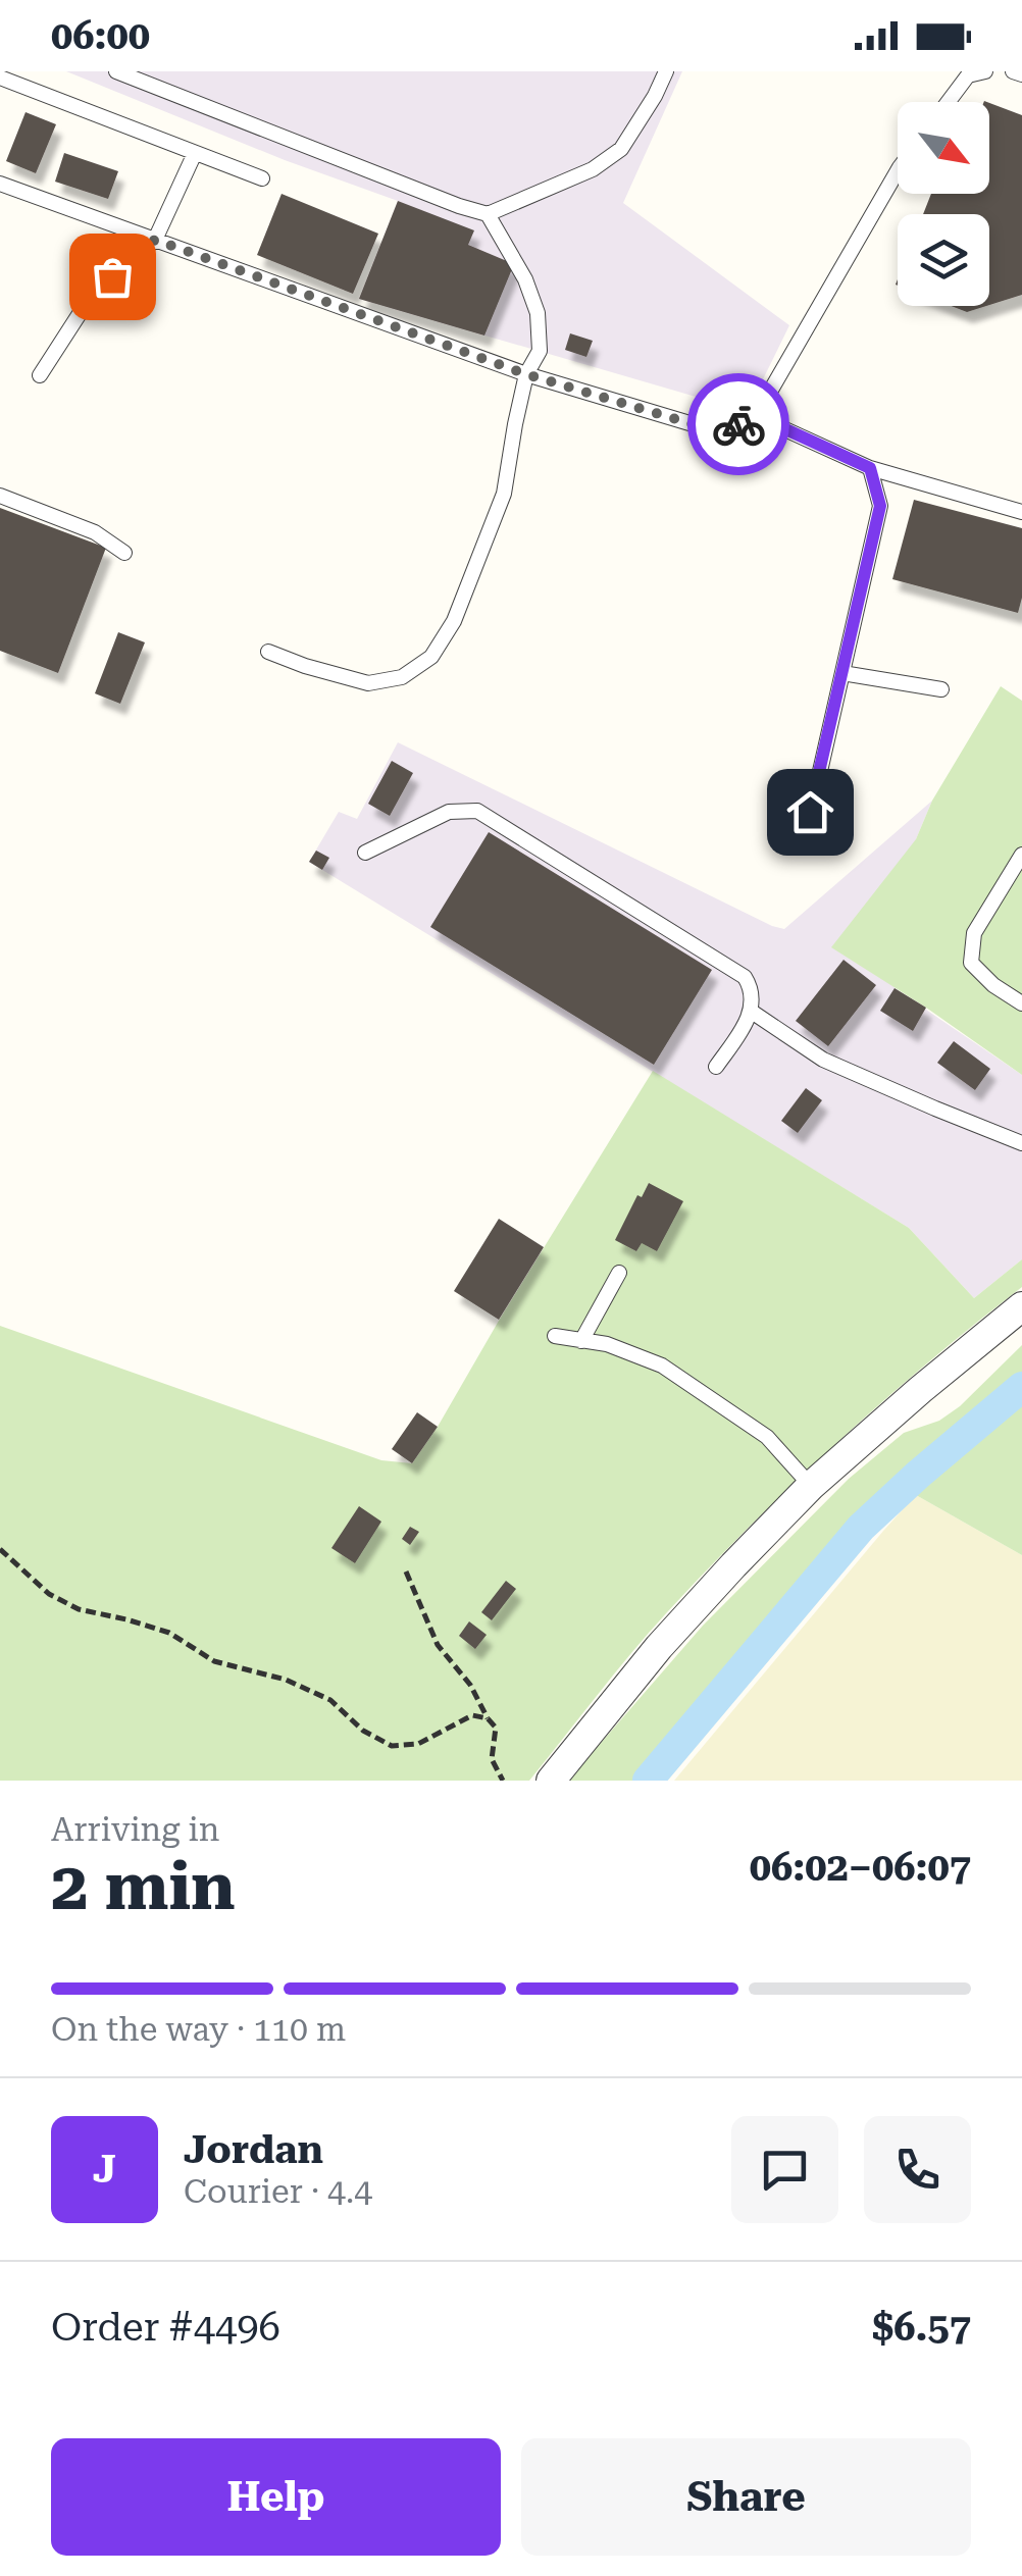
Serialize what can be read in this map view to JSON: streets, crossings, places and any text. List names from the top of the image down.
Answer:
{
  "north": "bottom right",
  "page": {
    "status": "06:00",
    "heading": ["2 min", "Arriving in", "06:02–06:07"],
    "panel": [
      "Jordan",
      "Courier · 4.4",
      "Order #4496",
      "$6.57"
    ],
    "bar": "On the way · 110 m",
    "round": "J",
    "buttons": ["Help", "Share"]
  }
}
